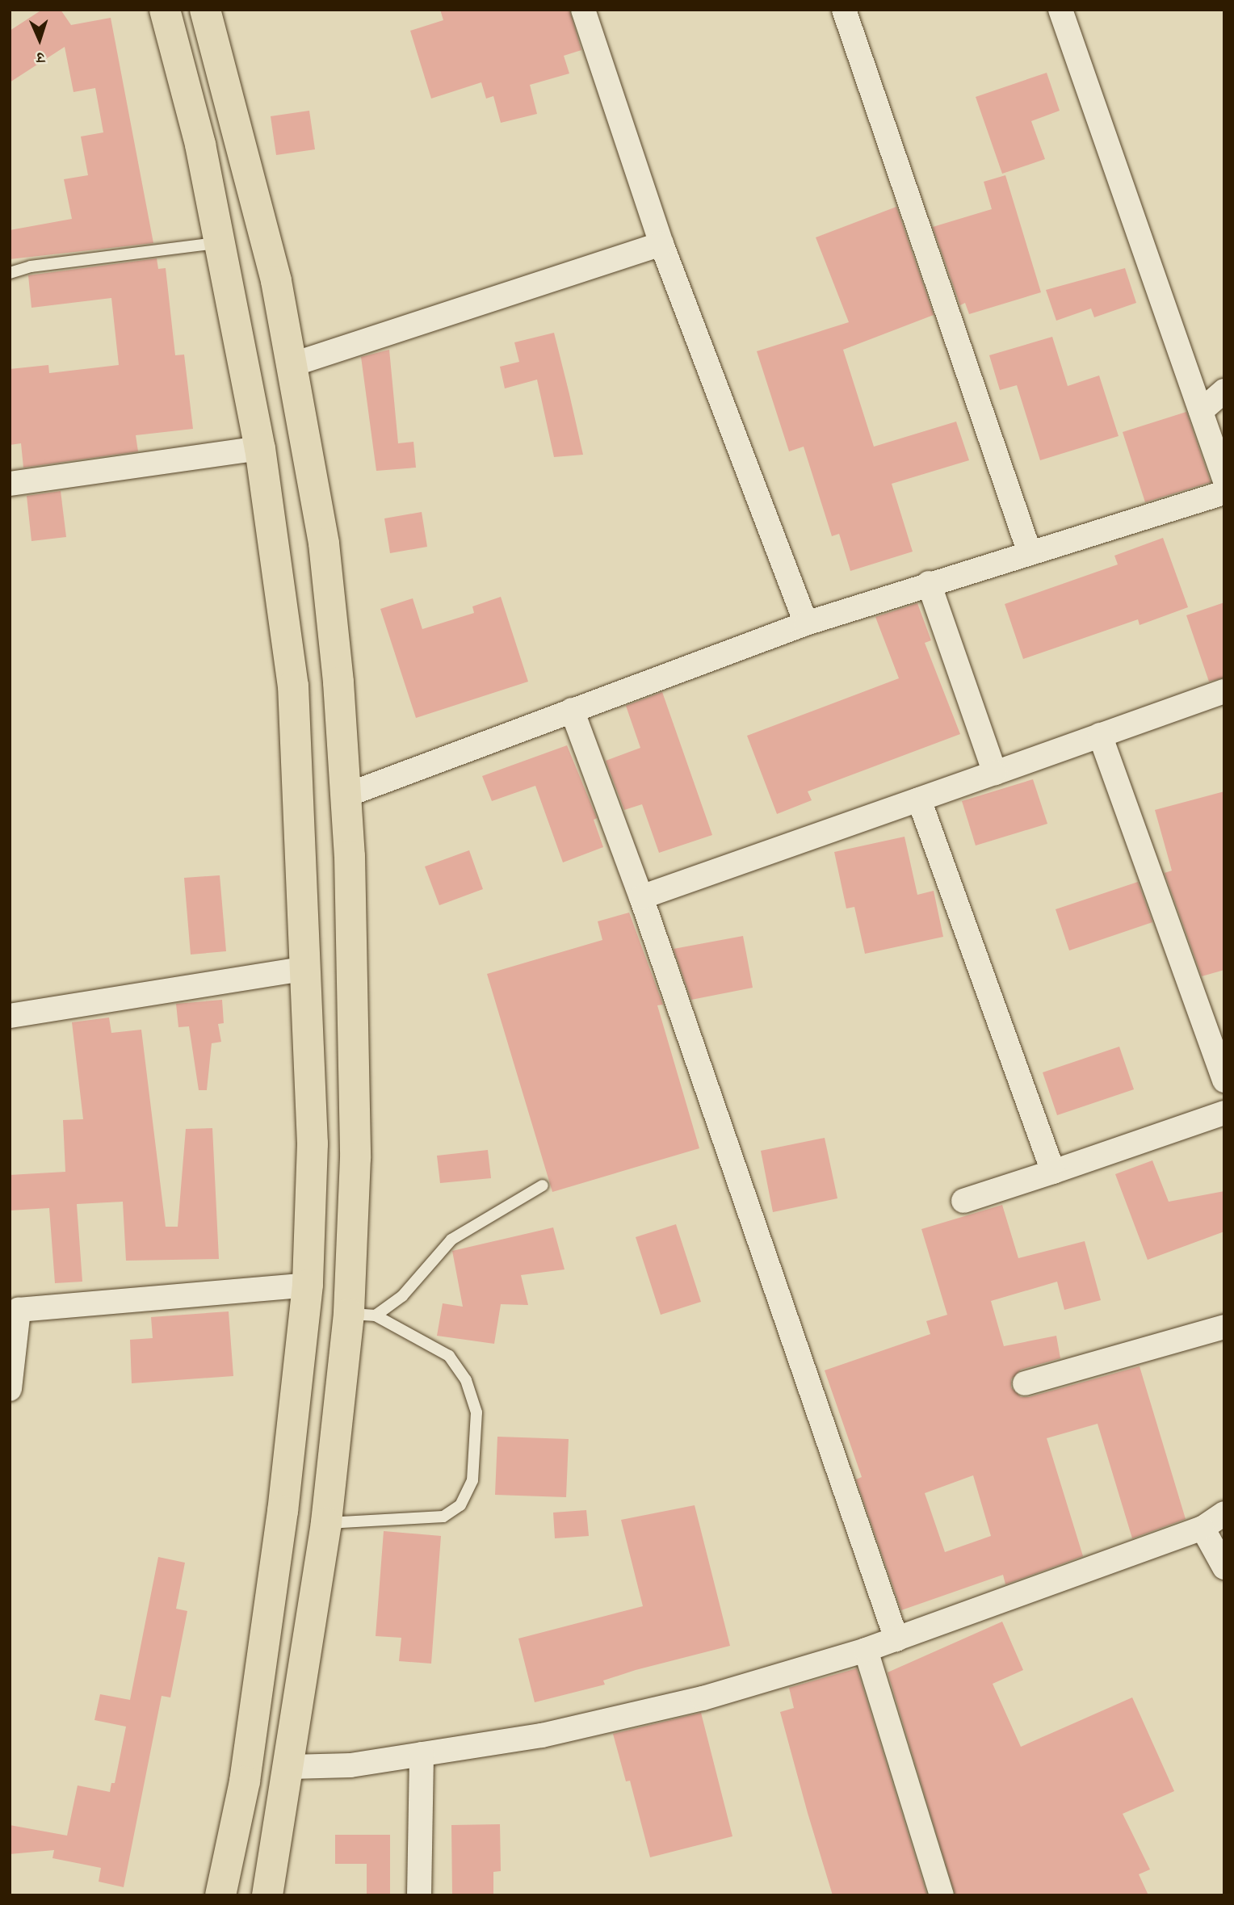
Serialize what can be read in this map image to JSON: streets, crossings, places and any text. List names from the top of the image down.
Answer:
{
  "north": "bottom"
}
